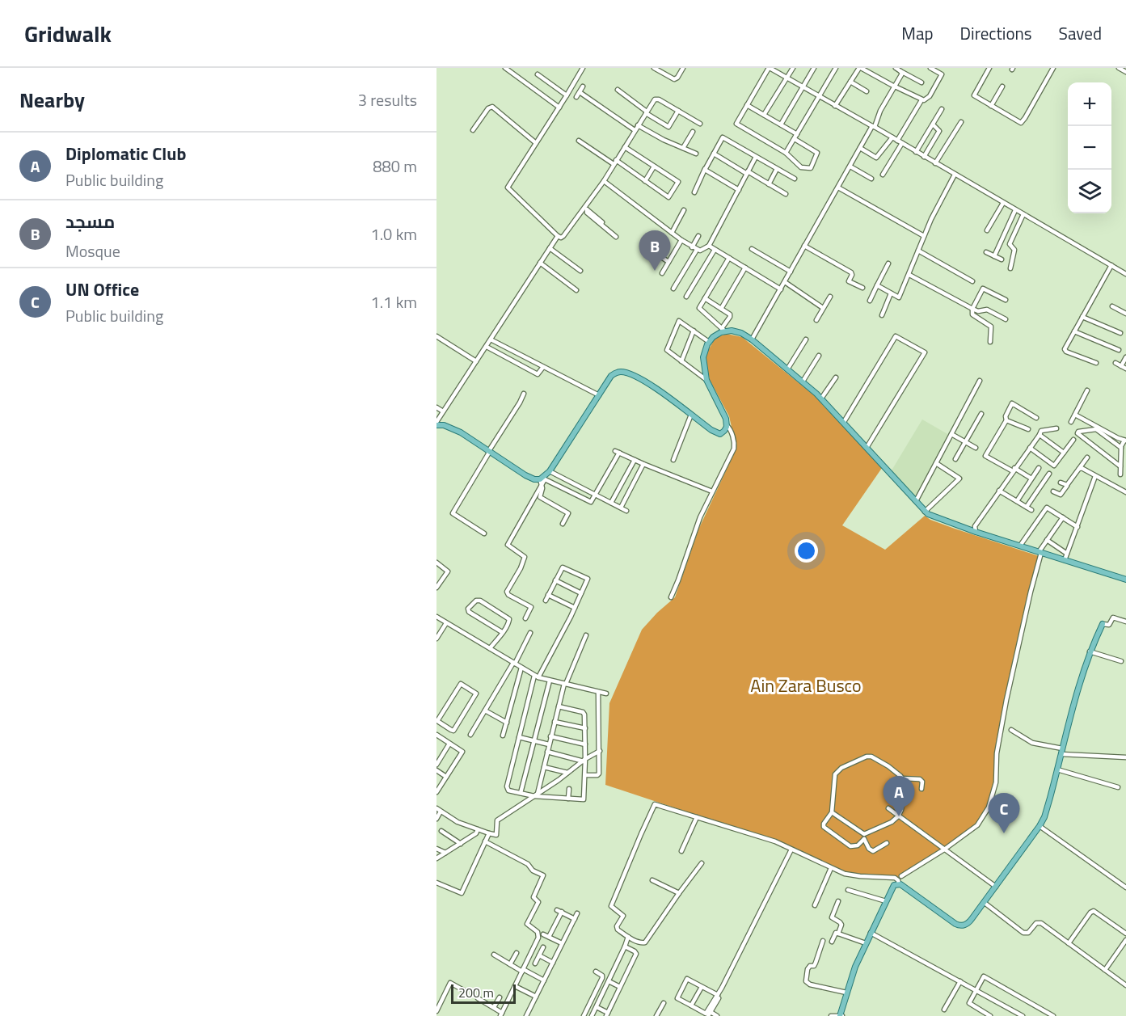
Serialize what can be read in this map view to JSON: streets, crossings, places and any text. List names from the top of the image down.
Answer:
{
  "parks": ["Ain Zara Busco"],
  "scale_bar": "200 m",
  "page": {
    "header": "Gridwalk",
    "nav": ["Map", "Directions", "Saved"],
    "heading": ["Nearby", "3 results"],
    "map_buttons": ["+", "−"],
    "list": [
      {
        "mark": "A",
        "name": "Diplomatic Club",
        "note": "Public building",
        "value": "880 m"
      },
      {
        "mark": "B",
        "name": "مسجد",
        "note": "Mosque",
        "value": "1.0 km"
      },
      {
        "mark": "C",
        "name": "UN Office",
        "note": "Public building",
        "value": "1.1 km"
      }
    ],
    "pins": ["B", "A", "C"],
    "scale": "200 m"
  }
}
